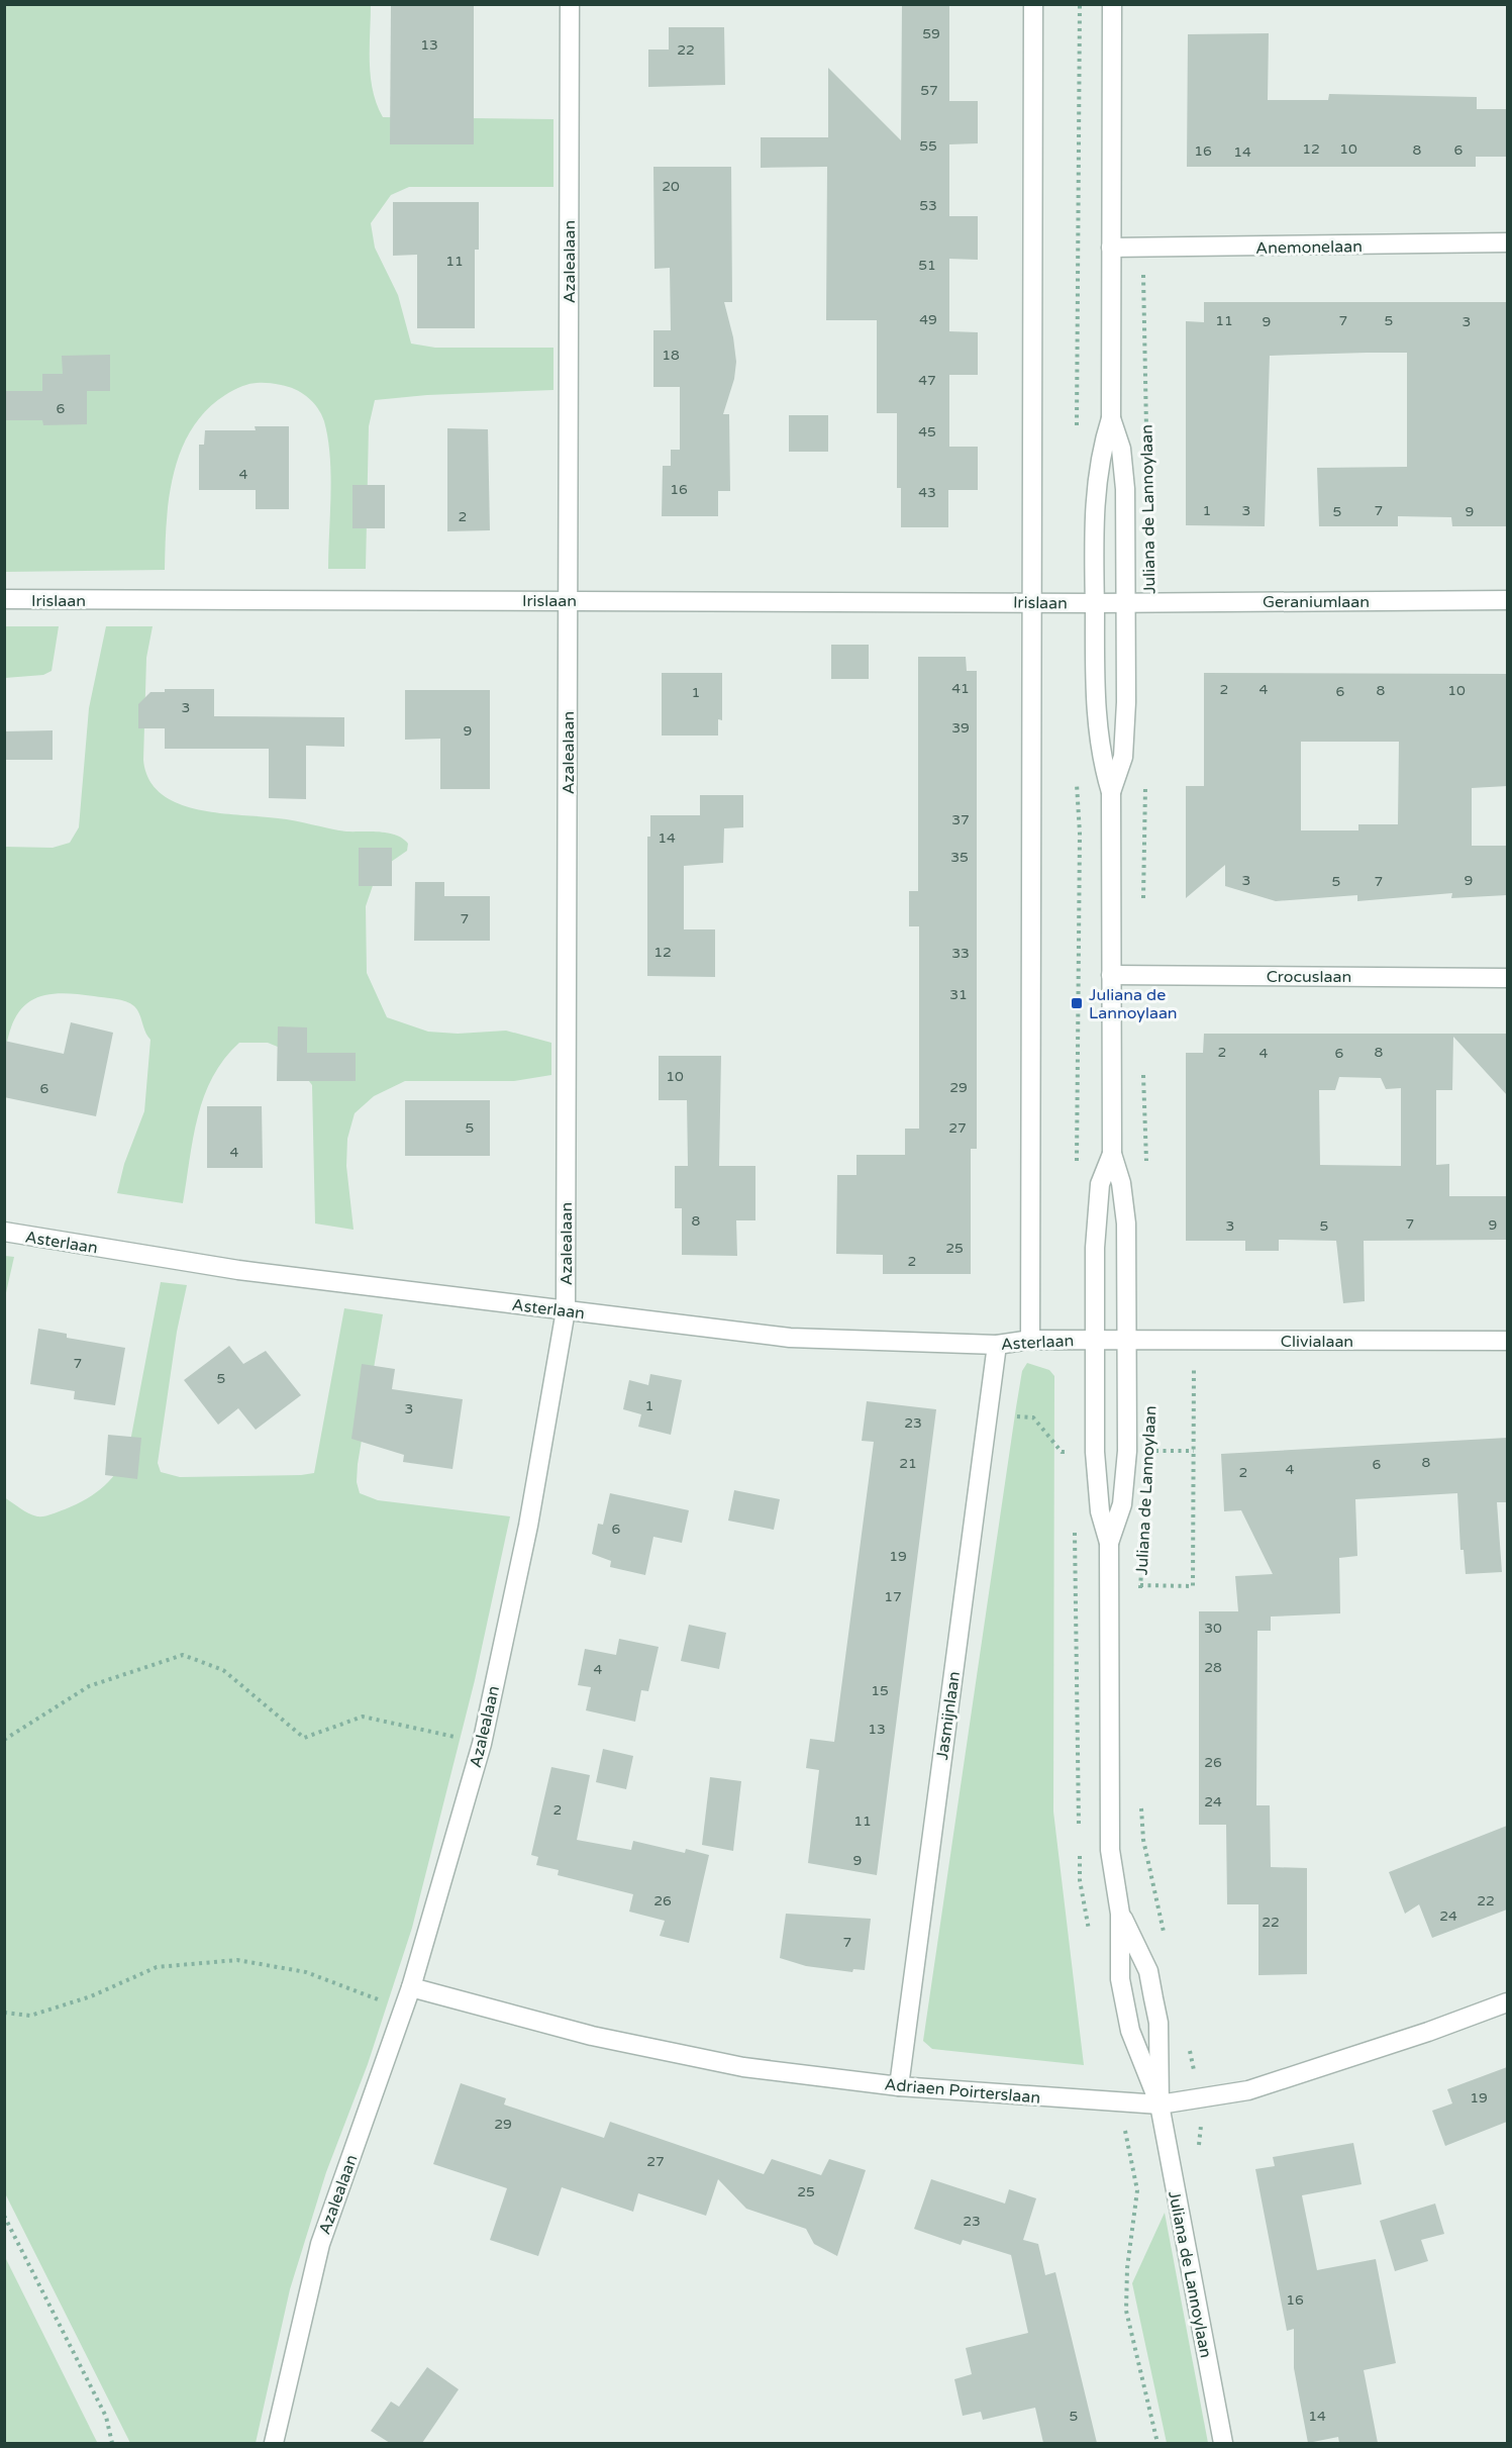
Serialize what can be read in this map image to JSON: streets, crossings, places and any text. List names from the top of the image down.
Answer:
{
  "streets": {
    "street": [
      "Anemonelaan",
      "Azalealaan",
      "Juliana de Lannoylaan",
      "Irislaan",
      "Geraniumlaan",
      "Crocuslaan",
      "Asterlaan",
      "Clivialaan",
      "Jasmijnlaan",
      "Adriaen Poirterslaan"
    ]
  },
  "crossings": [
    ["Anemonelaan", "Juliana de Lannoylaan"],
    ["Azalealaan", "Irislaan"],
    ["Azalealaan", "Asterlaan"],
    ["Azalealaan", "Adriaen Poirterslaan"],
    ["Juliana de Lannoylaan", "Irislaan"],
    ["Juliana de Lannoylaan", "Geraniumlaan"],
    ["Juliana de Lannoylaan", "Crocuslaan"],
    ["Juliana de Lannoylaan", "Asterlaan"],
    ["Juliana de Lannoylaan", "Clivialaan"],
    ["Juliana de Lannoylaan", "Adriaen Poirterslaan"],
    ["Irislaan", "Geraniumlaan"],
    ["Asterlaan", "Clivialaan"],
    ["Asterlaan", "Jasmijnlaan"],
    ["Jasmijnlaan", "Adriaen Poirterslaan"]
  ],
  "places": {
    "transit": ["Juliana de Lannoylaan"]
  },
  "house_numbers": [
    "59",
    "13",
    "22",
    "57",
    "55",
    "12",
    "10",
    "8",
    "6",
    "16",
    "14",
    "20",
    "53",
    "11",
    "51",
    "49",
    "11",
    "7",
    "5",
    "9",
    "3",
    "18",
    "47",
    "6",
    "45",
    "4",
    "16",
    "43",
    "1",
    "3",
    "7",
    "5",
    "9",
    "2",
    "41",
    "2",
    "4",
    "8",
    "10",
    "6",
    "1",
    "3",
    "39",
    "9",
    "37",
    "14",
    "35",
    "3",
    "9",
    "5",
    "7",
    "7",
    "12",
    "33",
    "31",
    "2",
    "8",
    "4",
    "6",
    "10",
    "29",
    "6",
    "5",
    "27",
    "4",
    "8",
    "7",
    "9",
    "3",
    "5",
    "25",
    "2",
    "7",
    "5",
    "1",
    "3",
    "23",
    "8",
    "21",
    "6",
    "4",
    "2",
    "6",
    "19",
    "17",
    "30",
    "28",
    "4",
    "15",
    "13",
    "26",
    "24",
    "2",
    "11",
    "9",
    "26",
    "22",
    "24",
    "22",
    "7",
    "19",
    "29",
    "27",
    "25",
    "23",
    "16",
    "5",
    "14"
  ]
}
